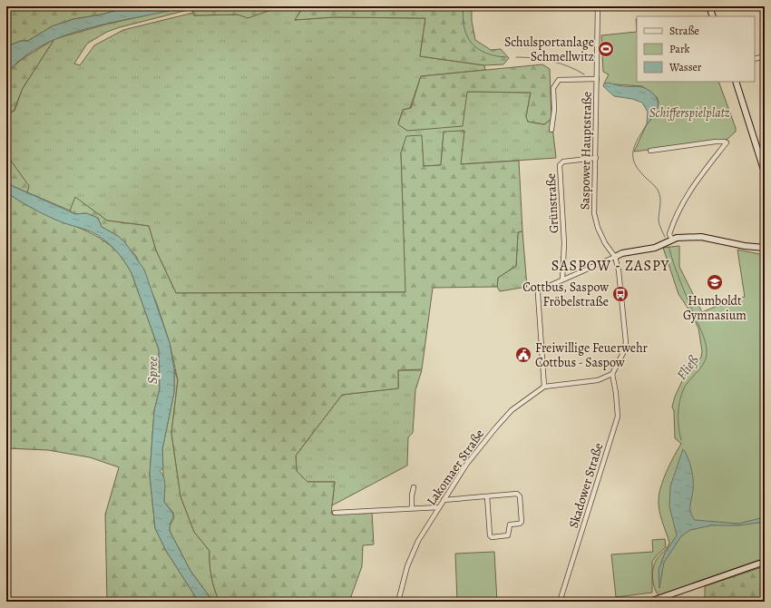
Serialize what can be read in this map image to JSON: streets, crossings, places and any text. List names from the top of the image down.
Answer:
{
  "streets": {
    "street": [
      "Saspower Hauptstraße",
      "Grünstraße",
      "Lakomaer Straße",
      "Skadower Straße"
    ]
  },
  "crossings": [
    ["Saspower Hauptstraße", "Grünstraße"],
    ["Saspower Hauptstraße", "Lakomaer Straße"],
    ["Saspower Hauptstraße", "Skadower Straße"],
    ["Lakomaer Straße", "Skadower Straße"]
  ],
  "districts": ["SASPOW - ZASPY"],
  "water": ["Fließ", "Spree"],
  "parks": ["Schifferspielplatz"],
  "places": {
    "sports": ["Schulsportanlage Schmellwitz"],
    "school or university": ["Humboldt Gymnasium"],
    "bus stop": ["Cottbus, Saspow Fröbelstraße"],
    "public building": ["Freiwillige Feuerwehr Cottbus - Saspow"]
  },
  "legend": ["Straße", "Park", "Wasser"]
}
